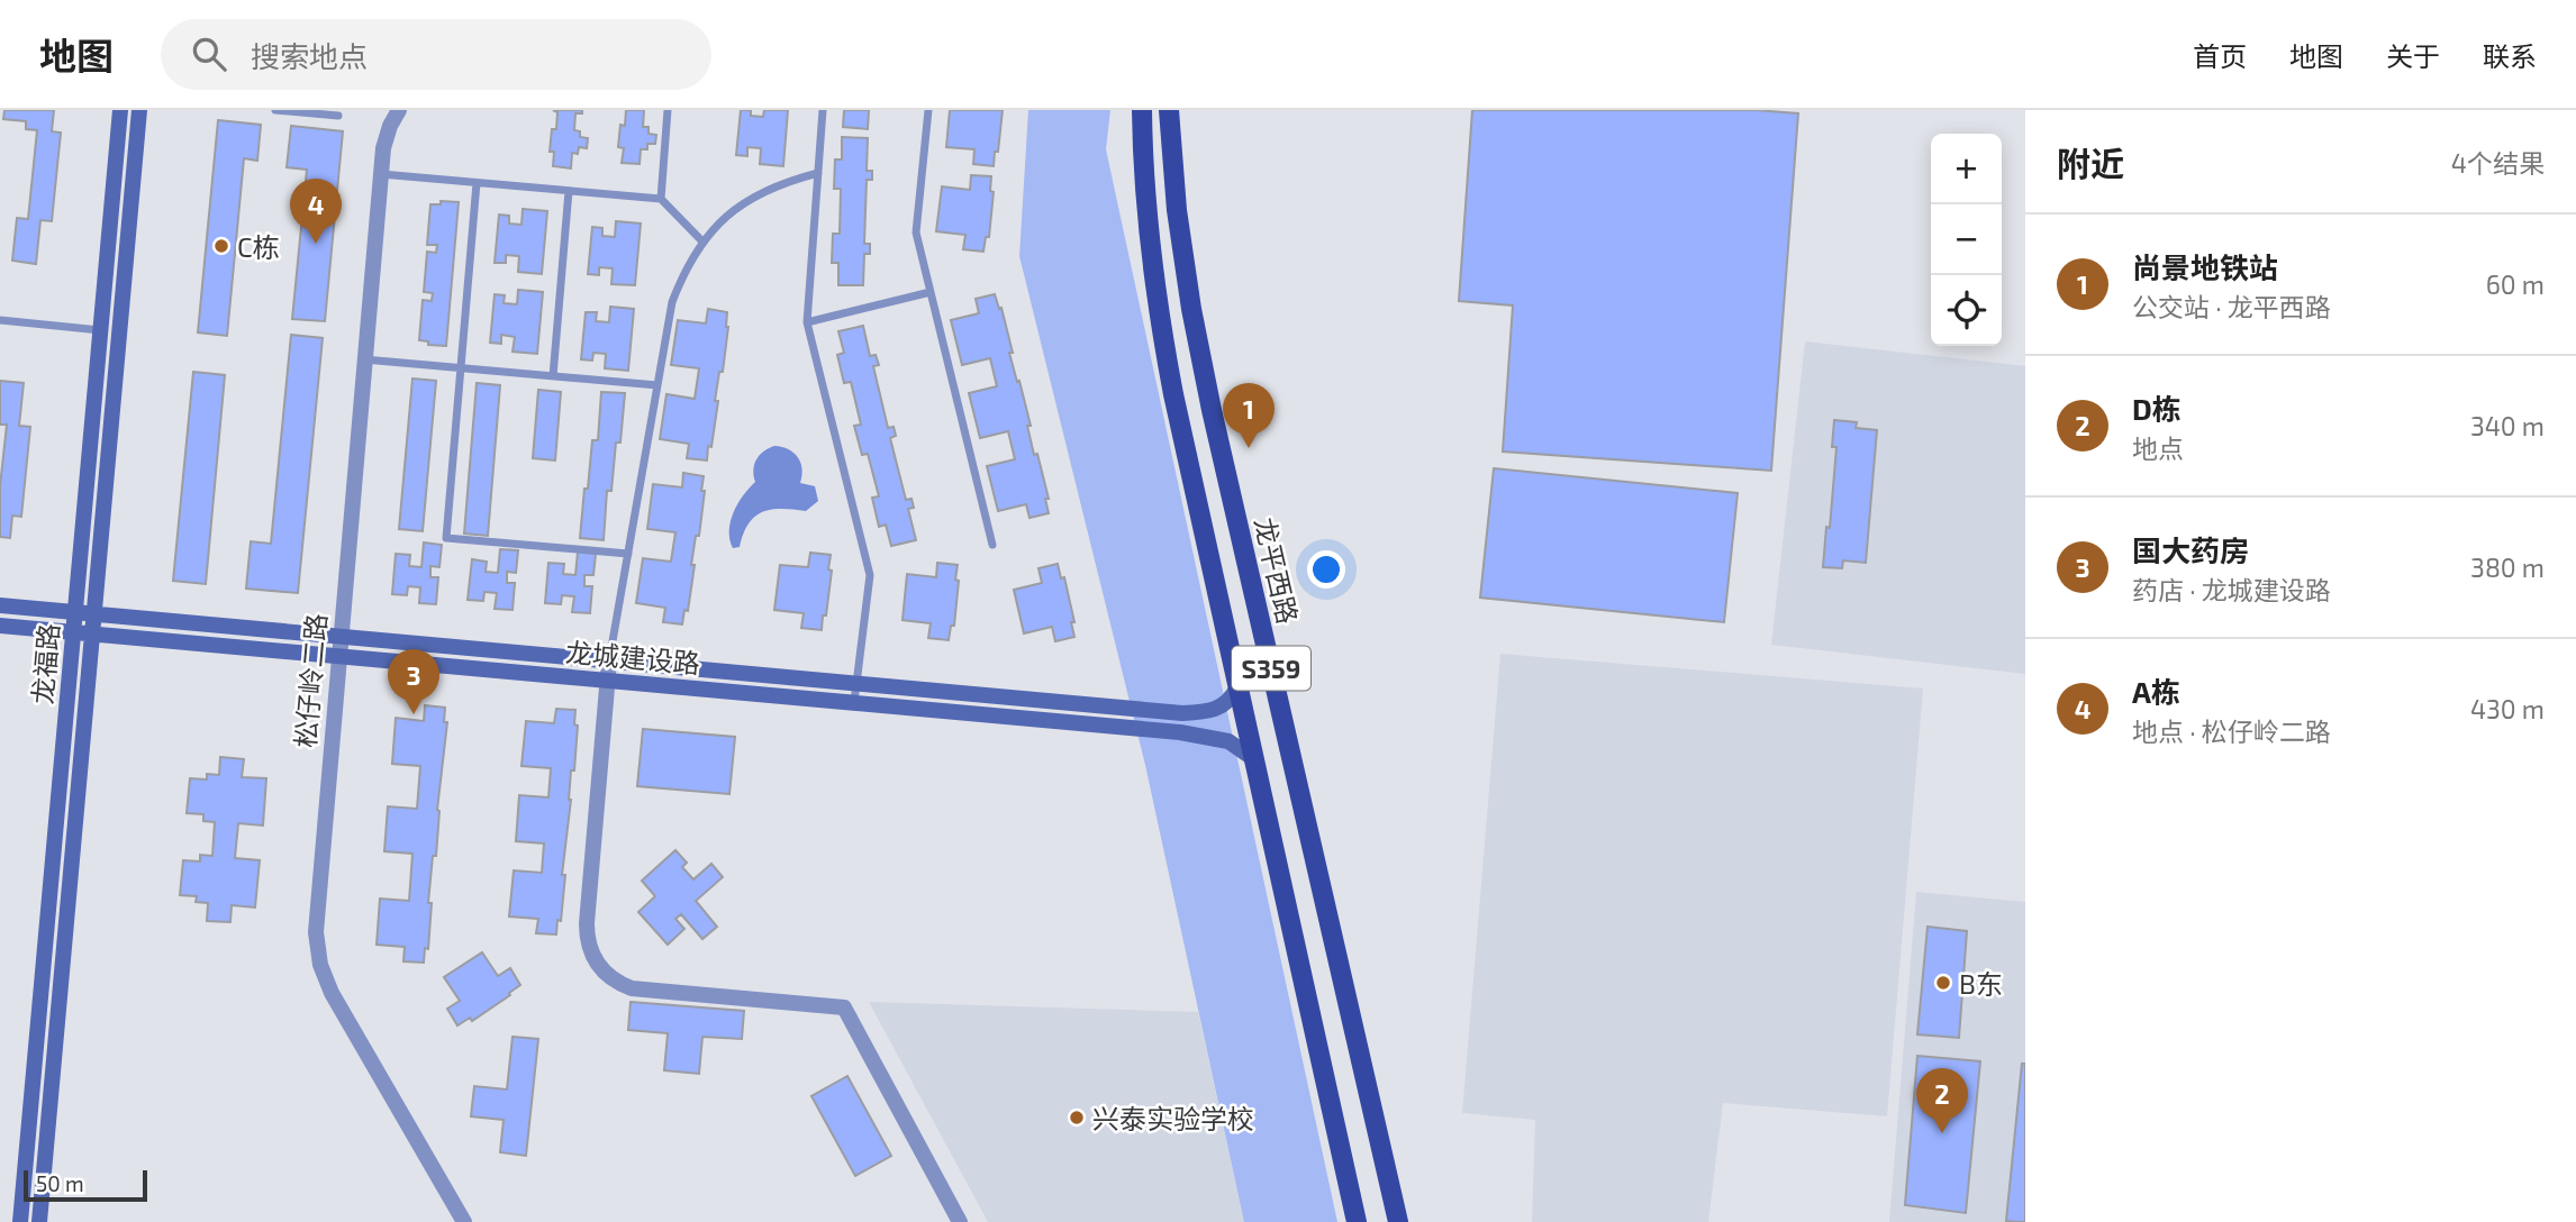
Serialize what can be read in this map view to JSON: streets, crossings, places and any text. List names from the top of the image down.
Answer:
{
  "streets": {
    "main road": ["龙平西路", "S359"],
    "street": ["龙城建设路", "龙福路", "松仔岭二路"]
  },
  "crossings": [
    ["龙城建设路", "龙福路"],
    ["龙城建设路", "S359"],
    ["龙城建设路", "松仔岭二路"]
  ],
  "places": ["C栋", "B东", "兴泰实验学校"],
  "scale_bar": "50 m",
  "page": {
    "header": "地图",
    "search": "搜索地点",
    "nav": [
      "首页",
      "地图",
      "关于",
      "联系"
    ],
    "heading": ["附近", "4个结果"],
    "map_buttons": ["+", "−"],
    "pins": [
      "4",
      "1",
      "3",
      "2"
    ],
    "list": [
      {
        "mark": "1",
        "name": "尚景地铁站",
        "note": "公交站 · 龙平西路",
        "value": "60 m"
      },
      {
        "mark": "2",
        "name": "D栋",
        "note": "地点",
        "value": "340 m"
      },
      {
        "mark": "3",
        "name": "国大药房",
        "note": "药店 · 龙城建设路",
        "value": "380 m"
      },
      {
        "mark": "4",
        "name": "A栋",
        "note": "地点 · 松仔岭二路",
        "value": "430 m"
      }
    ],
    "scale": "50 m"
  }
}
